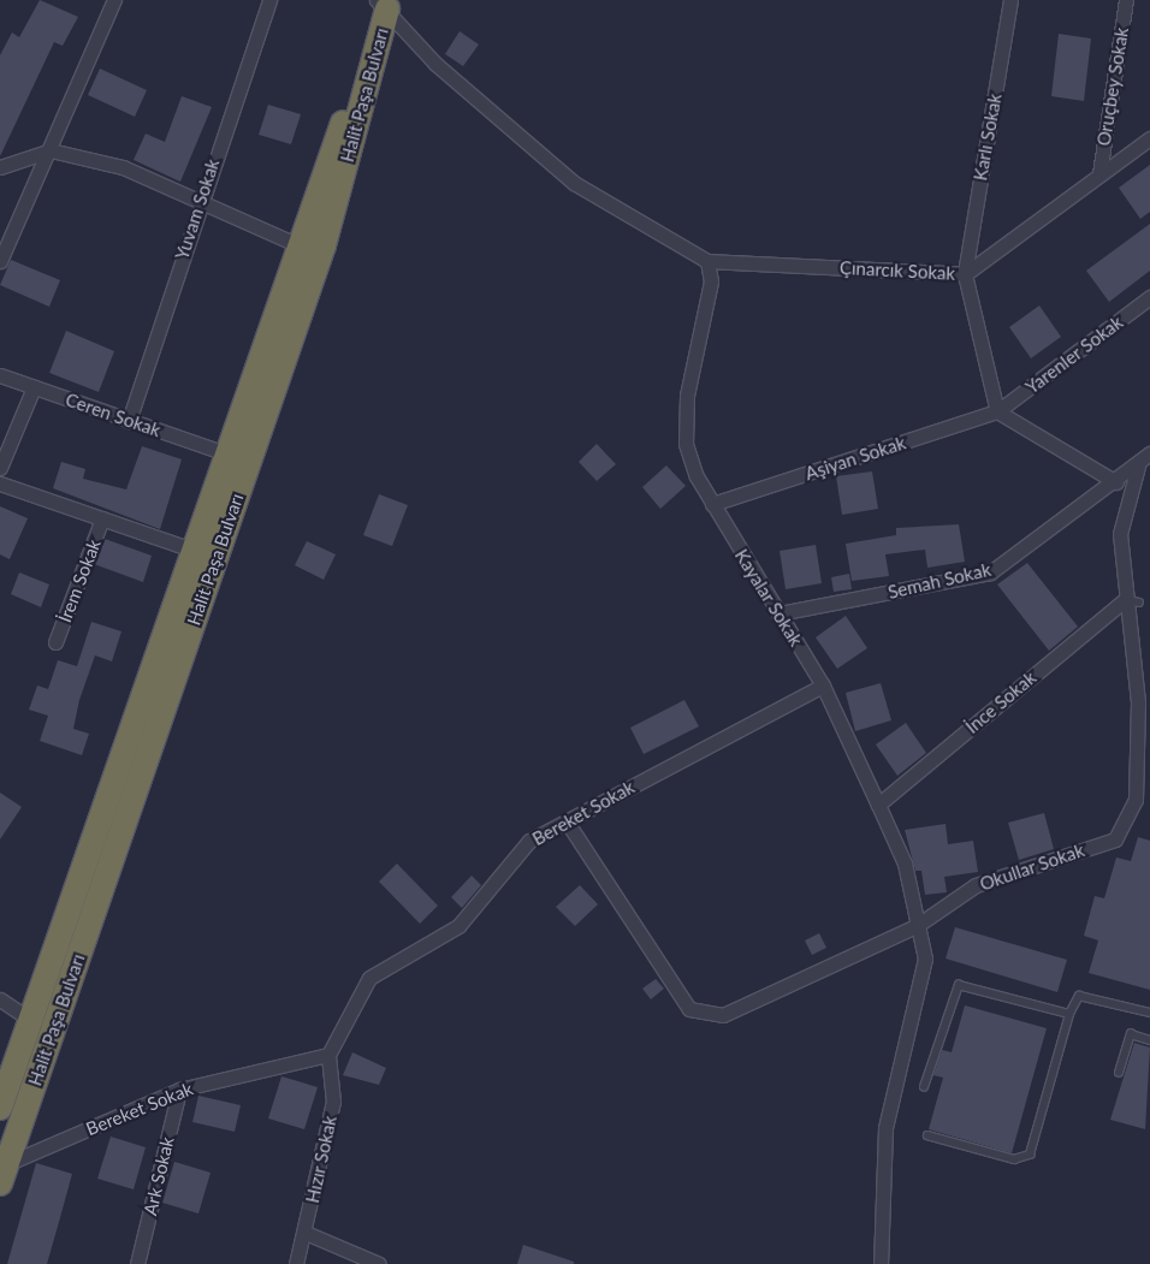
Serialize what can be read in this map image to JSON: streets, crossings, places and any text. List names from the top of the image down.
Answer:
{
  "streets": {
    "highway": ["Halit Paşa Bulvarı"],
    "street": [
      "Oruçbey Sokak",
      "Karlı Sokak",
      "Yuvam Sokak",
      "Çınarcık Sokak",
      "Yarenler Sokak",
      "Ceren Sokak",
      "Aşiyan Sokak",
      "İrem Sokak",
      "Semah Sokak",
      "Kayalar Sokak",
      "İnce Sokak",
      "Bereket Sokak",
      "Okullar Sokak",
      "Hızır Sokak",
      "Ark Sokak"
    ]
  },
  "crossings": [
    ["Oruçbey Sokak", "Çınarcık Sokak"],
    ["Halit Paşa Bulvarı", "Ceren Sokak"],
    ["Halit Paşa Bulvarı", "Bereket Sokak"],
    ["Karlı Sokak", "Çınarcık Sokak"],
    ["Yuvam Sokak", "Ceren Sokak"],
    ["Çınarcık Sokak", "Kayalar Sokak"],
    ["Yarenler Sokak", "Aşiyan Sokak"],
    ["Aşiyan Sokak", "Kayalar Sokak"],
    ["Semah Sokak", "Kayalar Sokak"],
    ["Semah Sokak", "Okullar Sokak"],
    ["Kayalar Sokak", "İnce Sokak"],
    ["Kayalar Sokak", "Bereket Sokak"],
    ["Kayalar Sokak", "Okullar Sokak"],
    ["İnce Sokak", "Okullar Sokak"],
    ["Bereket Sokak", "Okullar Sokak"],
    ["Bereket Sokak", "Hızır Sokak"],
    ["Bereket Sokak", "Ark Sokak"]
  ]
}
